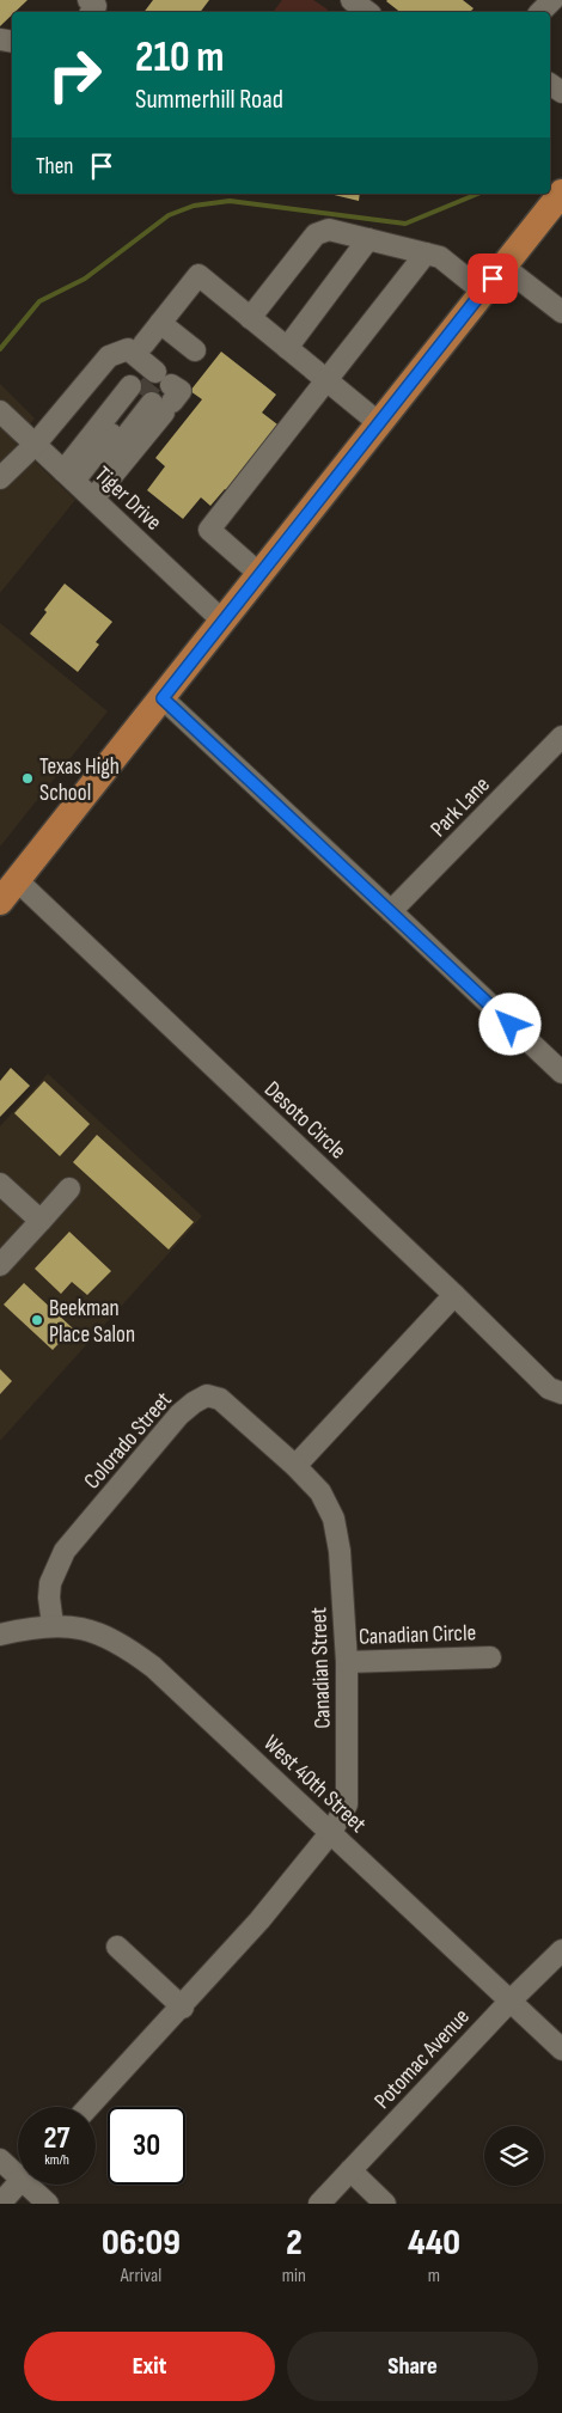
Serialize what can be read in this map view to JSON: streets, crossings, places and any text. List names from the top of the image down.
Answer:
{
  "streets": {
    "street": [
      "Tiger Drive",
      "Park Lane",
      "Desoto Circle",
      "Colorado Street",
      "Canadian Circle",
      "Canadian Street",
      "West 40th Street",
      "Potomac Avenue"
    ]
  },
  "crossings": [
    ["Colorado Street", "Canadian Street"],
    ["Colorado Street", "West 40th Street"],
    ["Canadian Circle", "Canadian Street"],
    ["Canadian Street", "West 40th Street"],
    ["West 40th Street", "Potomac Avenue"]
  ],
  "places": ["Texas High School", "Beekman Place Salon"],
  "page": {
    "turn": ["210 m", "Summerhill Road"],
    "then": "Then",
    "speed": "27 km/h",
    "limit": "30",
    "eta": [
      "06:09",
      "Arrival",
      "2",
      "min",
      "440",
      "m"
    ],
    "buttons": ["Exit", "Share"]
  }
}
